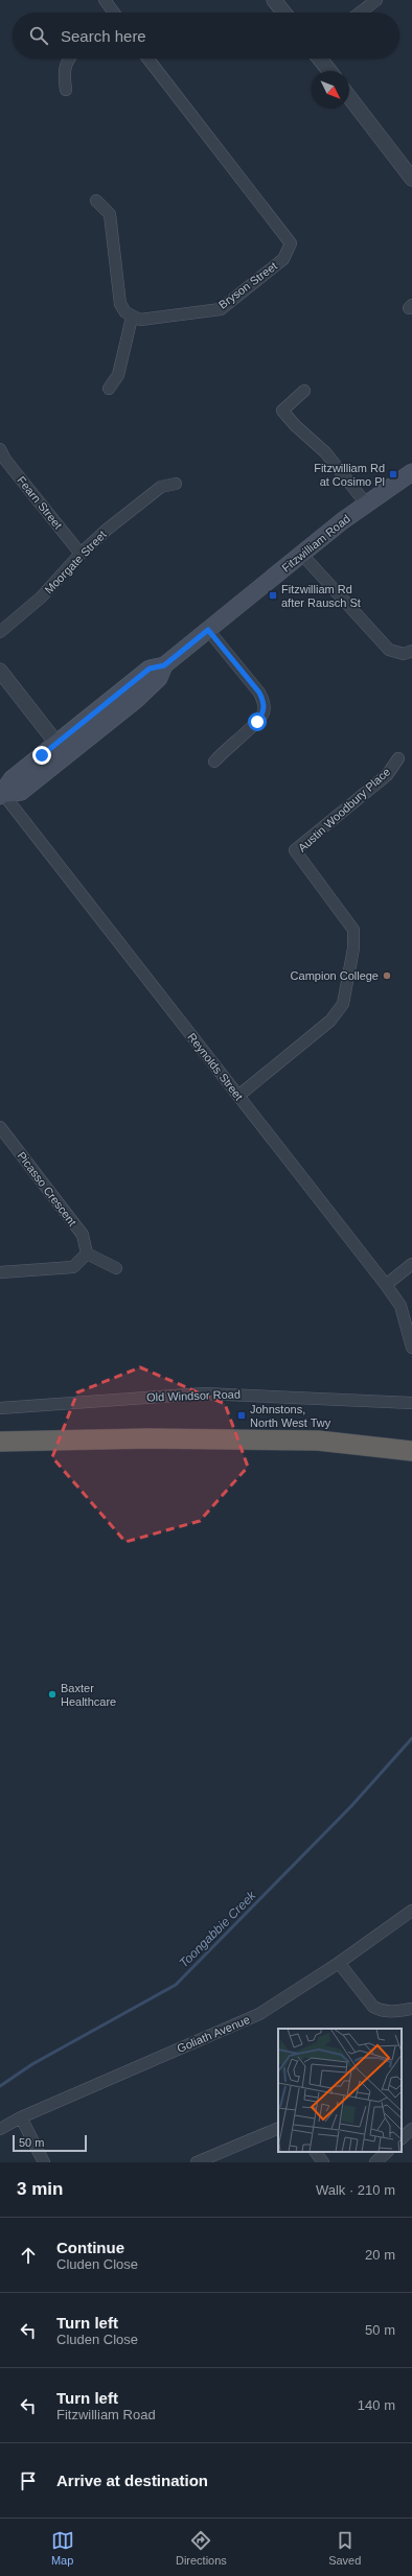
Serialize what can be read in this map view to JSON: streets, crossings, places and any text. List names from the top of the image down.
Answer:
{
  "streets": {
    "main road": ["Fitzwilliam Road"],
    "street": [
      "Bryson Street",
      "Fearn Street",
      "Moorgate Street",
      "Austin Woodbury Place",
      "Reynolds Street",
      "Picasso Crescent",
      "Old Windsor Road",
      "Goliath Avenue"
    ]
  },
  "crossings": [
    ["Fearn Street", "Moorgate Street"],
    ["Fitzwilliam Road", "Reynolds Street"],
    ["Austin Woodbury Place", "Reynolds Street"]
  ],
  "water": ["Toongabbie Creek"],
  "places": {
    "transit": ["Fitzwilliam Rd at Cosimo Pl", "Fitzwilliam Rd after Rausch St", "Johnstons, North West Twy"],
    "other": ["Campion College", "Baxter Healthcare"]
  },
  "scale_bar": "50 m",
  "north": "bottom right",
  "page": {
    "search": "Search here",
    "scale": "50 m",
    "heading": ["3 min", "Walk · 210 m"],
    "list": [
      ["Continue", "Cluden Close", "20 m"],
      ["Turn left", "Cluden Close", "50 m"],
      ["Turn left", "Fitzwilliam Road", "140 m"],
      "Arrive at destination"
    ],
    "nav": ["Map", "Directions", "Saved"]
  }
}
